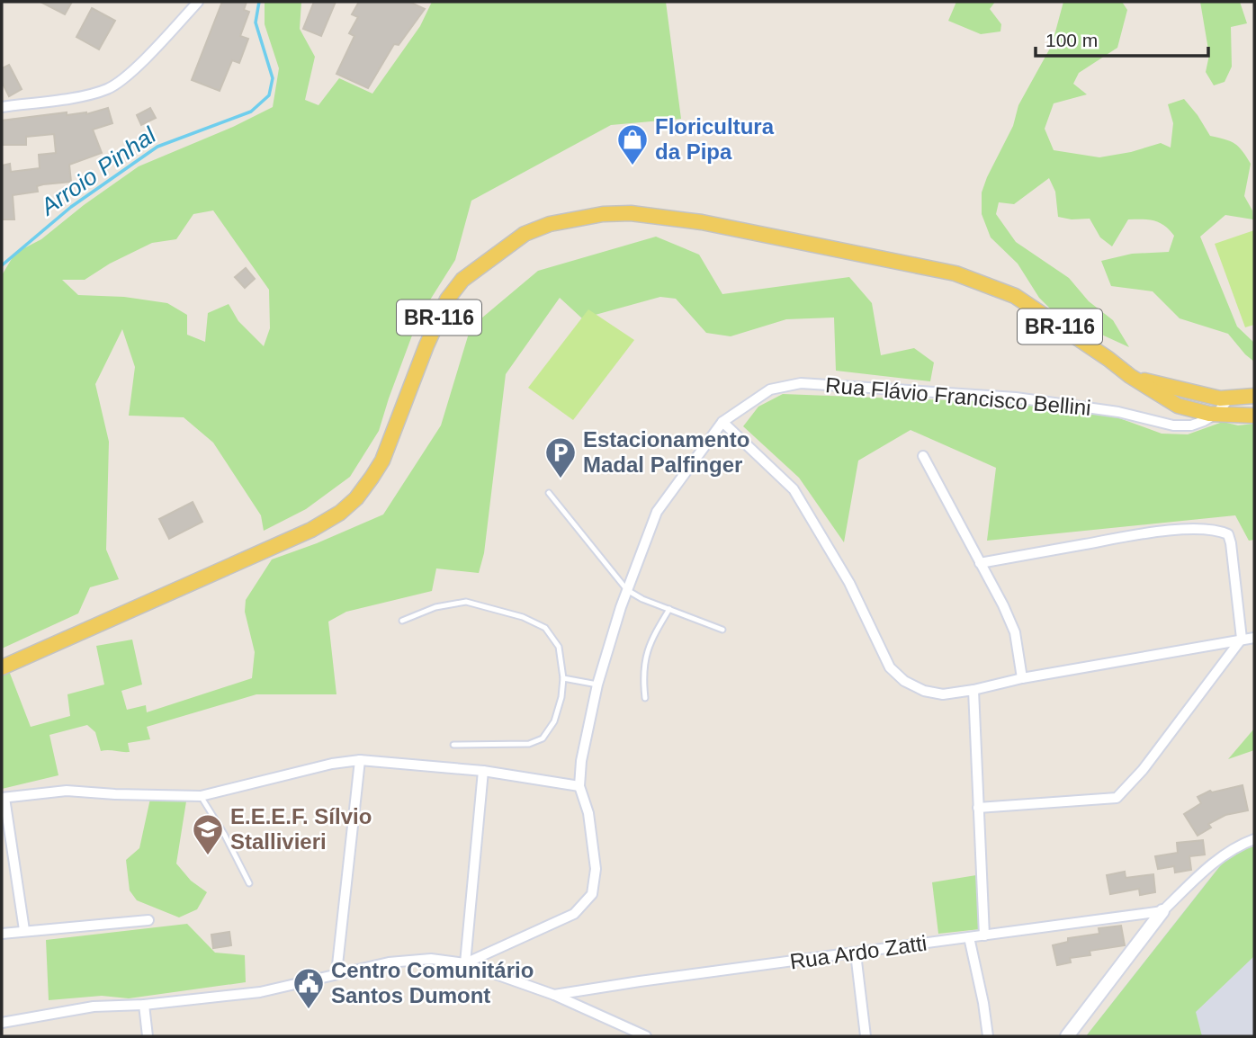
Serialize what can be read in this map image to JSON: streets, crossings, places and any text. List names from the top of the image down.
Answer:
{
  "streets": {
    "main road": ["BR-116"],
    "street": ["Rua Flávio Francisco Bellini", "Rua Ardo Zatti"]
  },
  "crossings": [
    ["BR-116", "Rua Flávio Francisco Bellini"]
  ],
  "water": ["Arroio Pinhal"],
  "places": {
    "shop": ["Floricultura da Pipa"],
    "parking": ["Estacionamento Madal Palfinger"],
    "school or university": ["E.E.E.F. Sílvio Stallivieri"],
    "public building": ["Centro Comunitário Santos Dumont"]
  },
  "scale_bar": "100 m"
}
